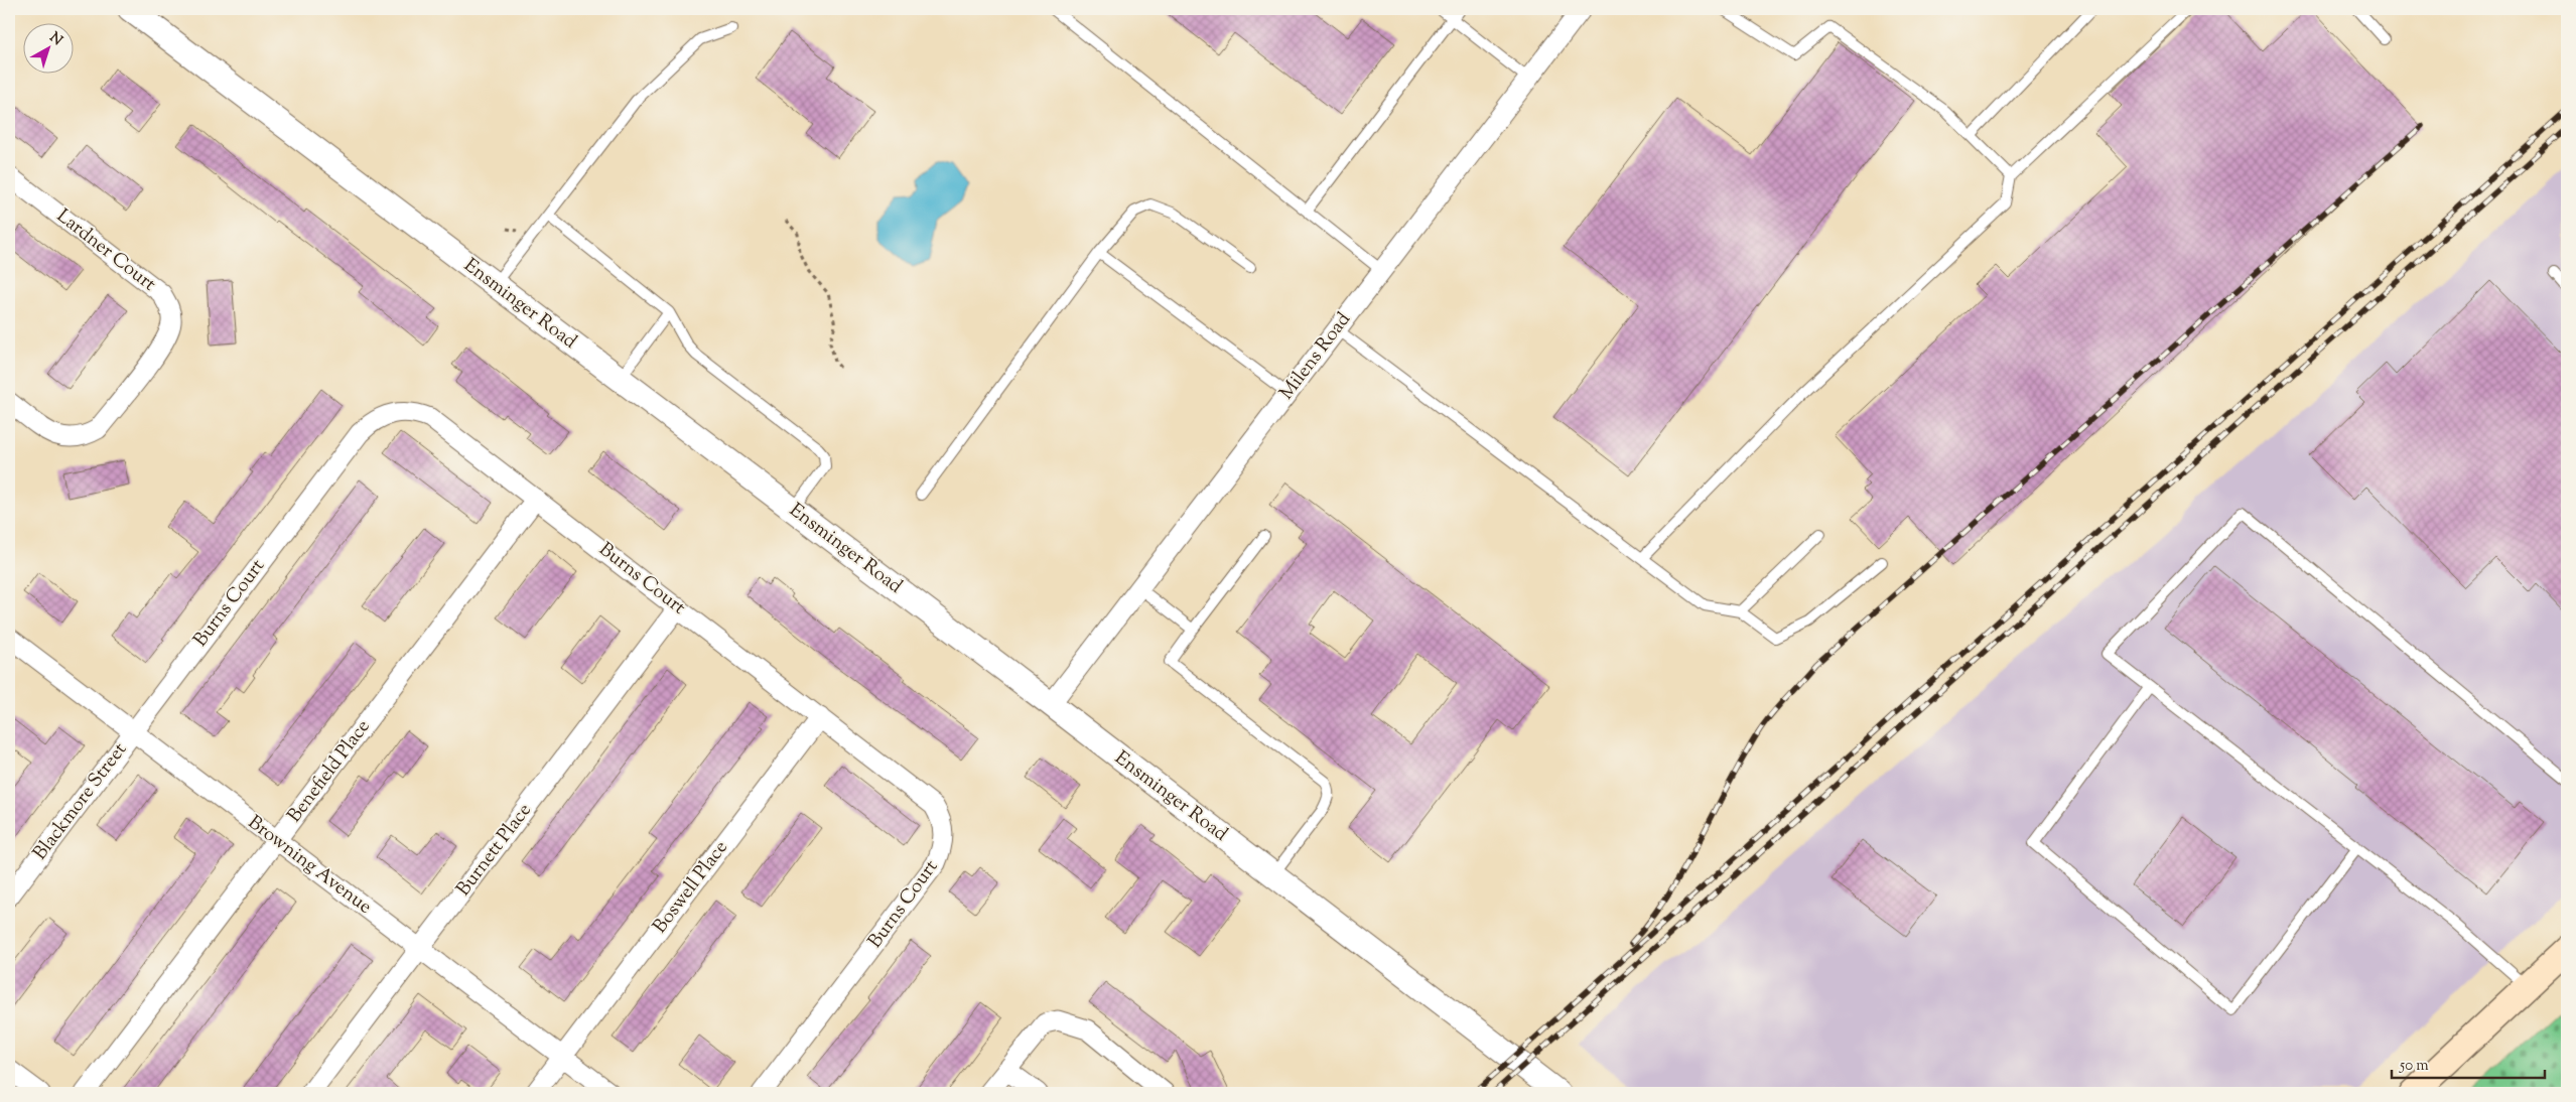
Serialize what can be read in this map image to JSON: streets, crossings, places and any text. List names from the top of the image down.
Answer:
{
  "streets": {
    "street": [
      "Lardner Court",
      "Ensminger Road",
      "Milens Road",
      "Burns Court",
      "Benefield Place",
      "Blackmore Street",
      "Burnett Place",
      "Browning Avenue",
      "Boswell Place"
    ]
  },
  "crossings": [
    ["Ensminger Road", "Milens Road"],
    ["Burns Court", "Benefield Place"],
    ["Burns Court", "Blackmore Street"],
    ["Burns Court", "Burnett Place"],
    ["Burns Court", "Browning Avenue"],
    ["Burns Court", "Boswell Place"],
    ["Benefield Place", "Browning Avenue"],
    ["Blackmore Street", "Browning Avenue"],
    ["Burnett Place", "Browning Avenue"],
    ["Browning Avenue", "Boswell Place"]
  ],
  "scale_bar": "50 m",
  "north": "top right"
}
